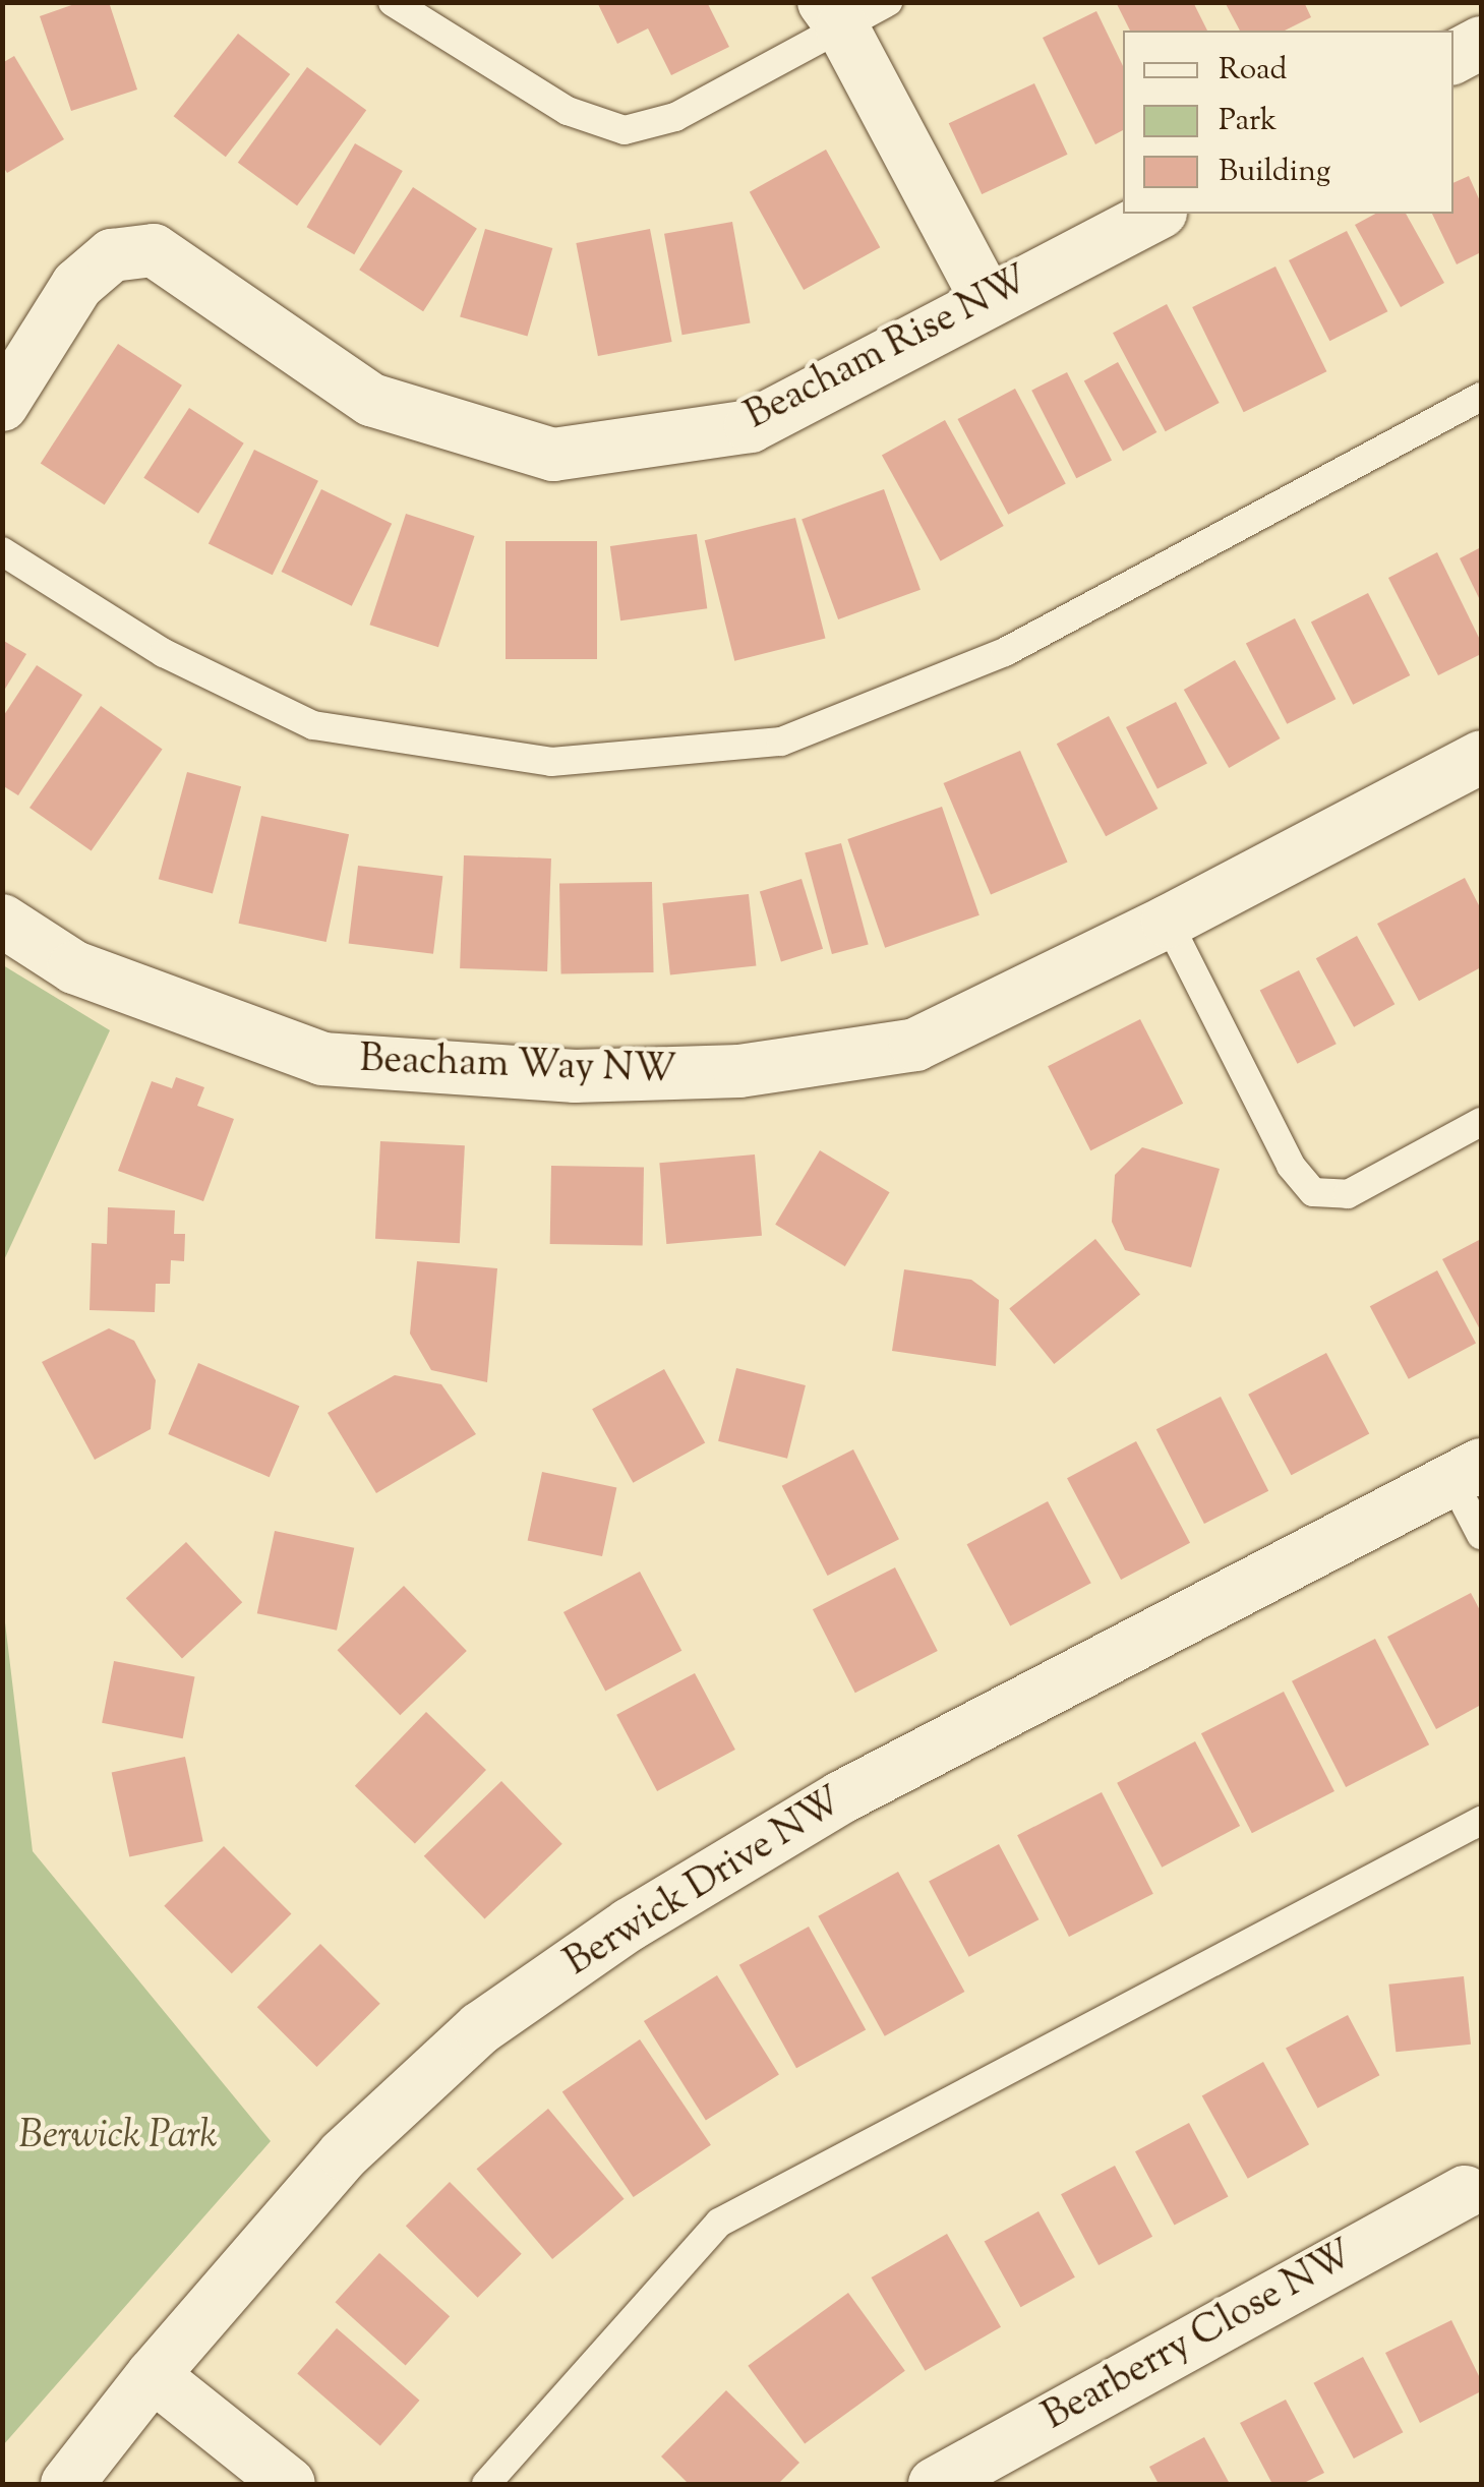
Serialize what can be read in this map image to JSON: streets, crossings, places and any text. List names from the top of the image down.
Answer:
{
  "streets": {
    "street": [
      "Beacham Rise NW",
      "Beacham Way NW",
      "Berwick Drive NW",
      "Bearberry Close NW"
    ]
  },
  "parks": ["Berwick Park"],
  "legend": ["Road", "Park", "Building"]
}
